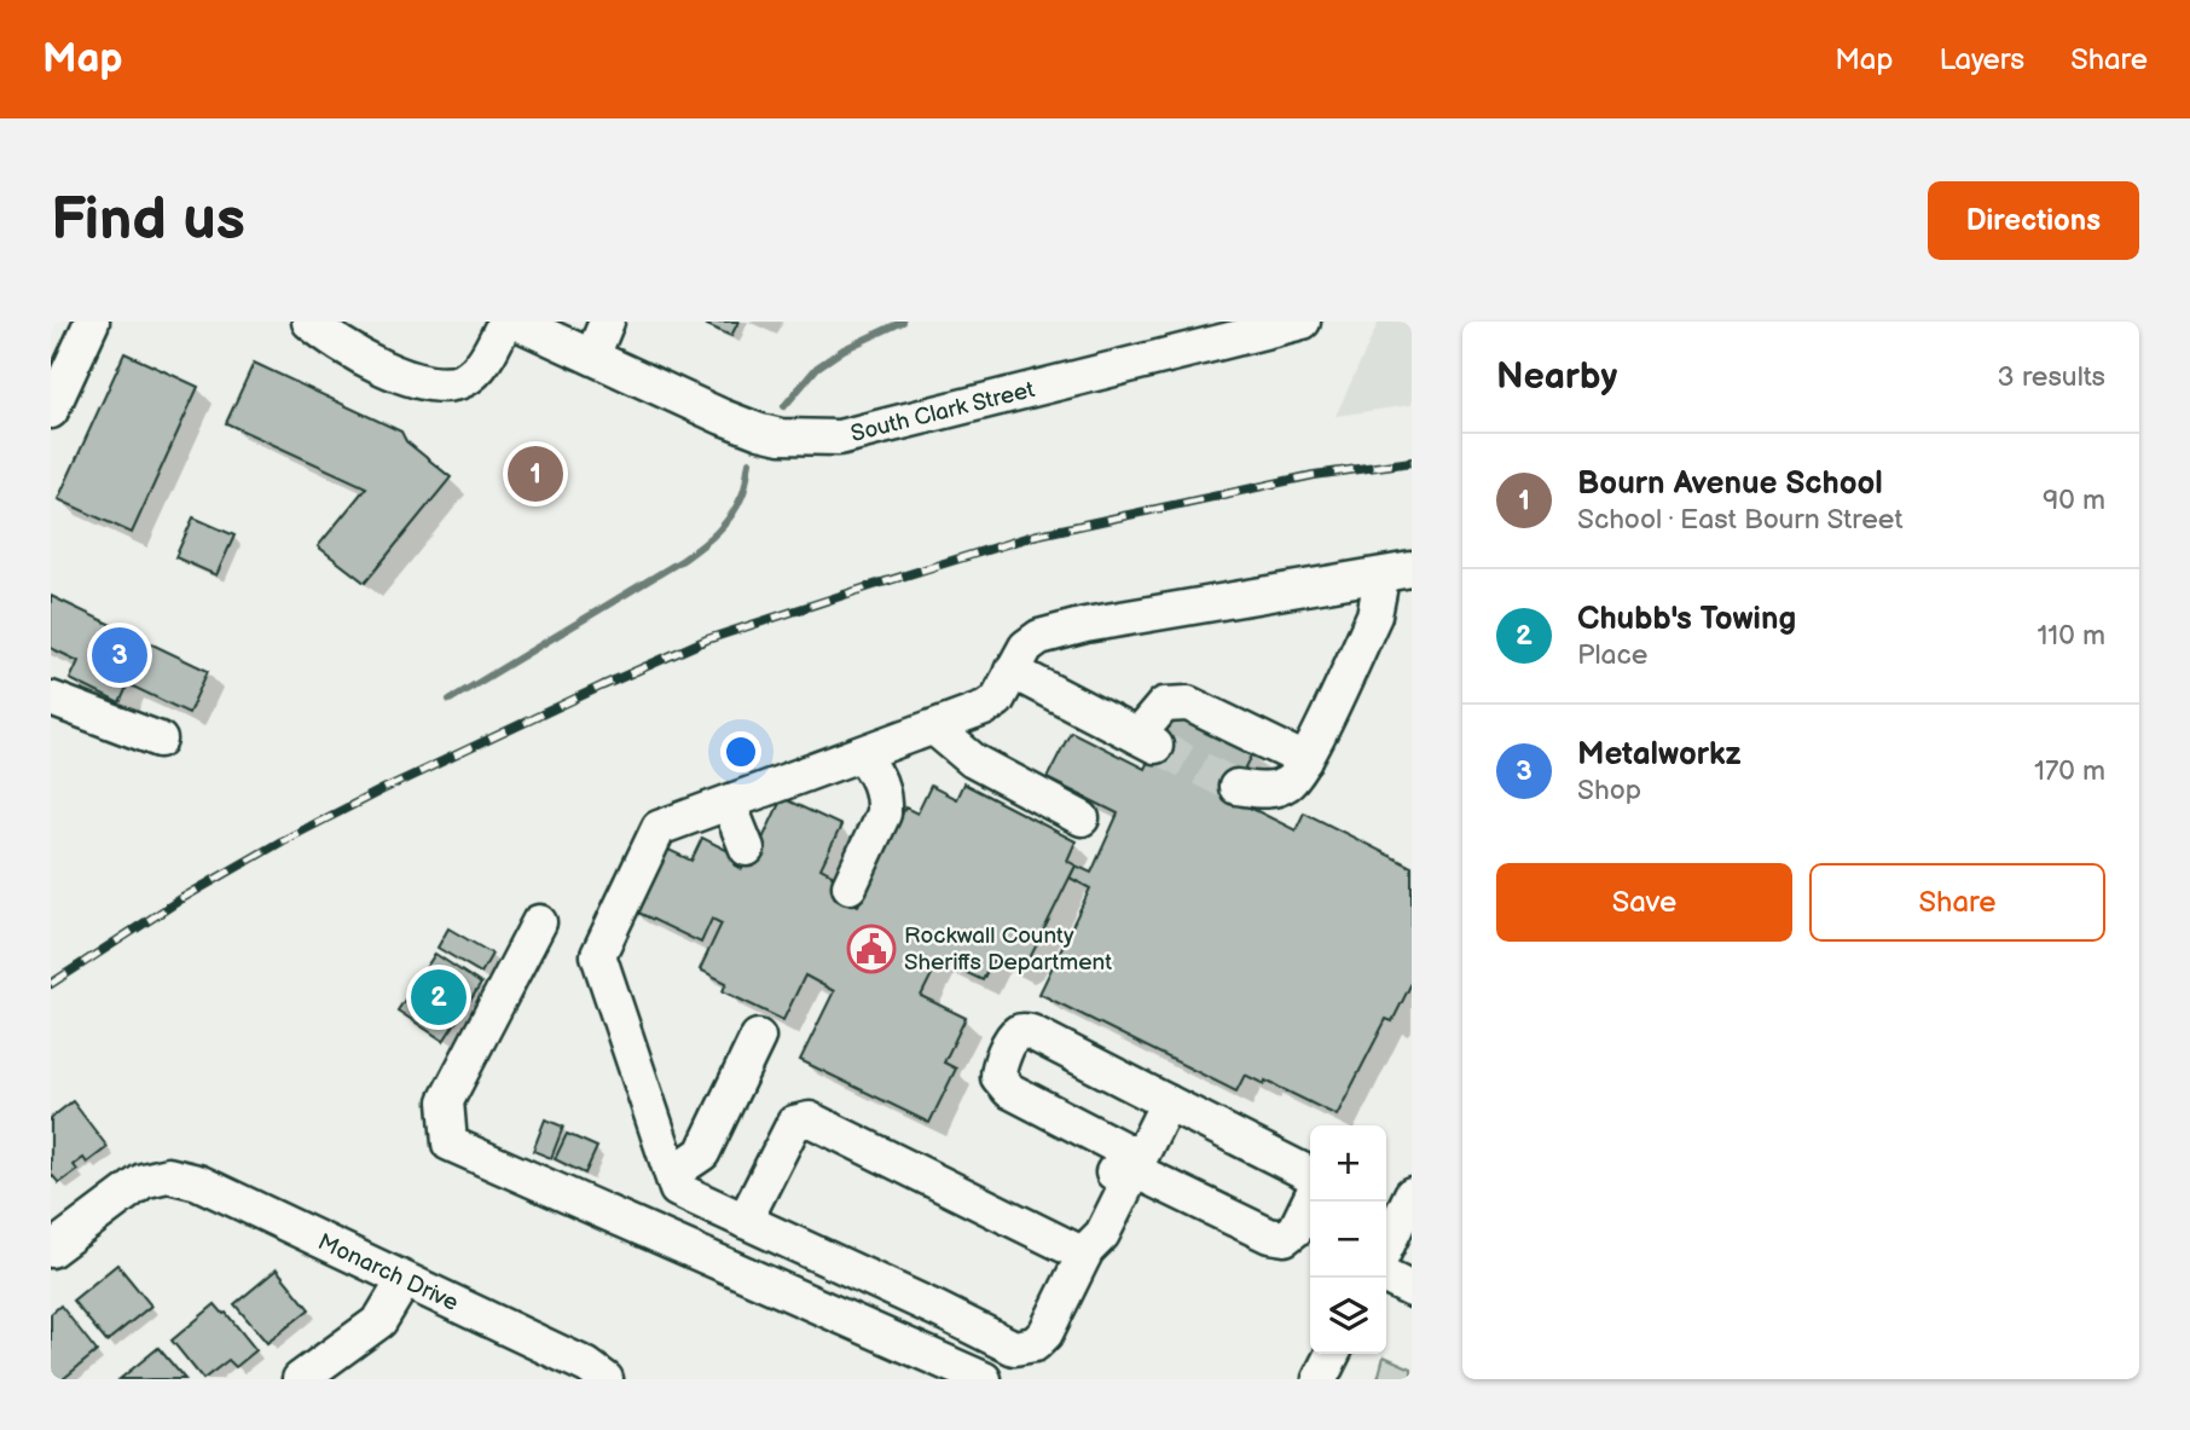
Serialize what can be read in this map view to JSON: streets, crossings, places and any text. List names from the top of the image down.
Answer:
{
  "streets": {
    "street": ["South Clark Street", "Monarch Drive"]
  },
  "places": {
    "public building": ["Rockwall County Sheriffs Department"]
  },
  "page": {
    "header": "Map",
    "nav": ["Map", "Layers", "Share"],
    "buttons": [
      "Directions",
      ["Save", "Share"]
    ],
    "title": "Find us",
    "heading": ["Nearby", "3 results"],
    "list": [
      {
        "mark": "1",
        "name": "Bourn Avenue School",
        "note": "School · East Bourn Street",
        "value": "90 m"
      },
      {
        "mark": "2",
        "name": "Chubb's Towing",
        "note": "Place",
        "value": "110 m"
      },
      {
        "mark": "3",
        "name": "Metalworkz",
        "note": "Shop",
        "value": "170 m"
      }
    ],
    "pins": ["1", "3", "2"],
    "map_buttons": ["+", "−"]
  }
}
